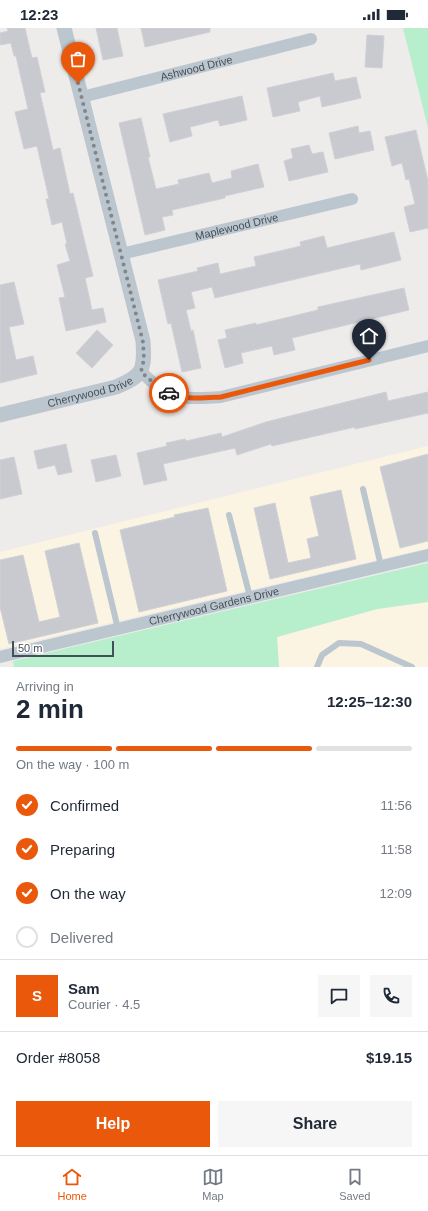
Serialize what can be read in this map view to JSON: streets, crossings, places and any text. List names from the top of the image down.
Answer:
{
  "streets": {
    "street": [
      "Ashwood Drive",
      "Maplewood Drive",
      "Cherrywood Drive",
      "Cherrywood Gardens Drive"
    ]
  },
  "scale_bar": "50 m",
  "page": {
    "status": "12:23",
    "scale": "50 m",
    "heading": ["2 min", "Arriving in", "12:25–12:30"],
    "panel": [
      "Sam",
      "Courier · 4.5",
      "Order #8058",
      "$19.15"
    ],
    "bar": "On the way · 100 m",
    "list": [
      ["Confirmed", "11:56"],
      ["Preparing", "11:58"],
      ["On the way", "12:09"],
      "Delivered"
    ],
    "round": "S",
    "buttons": ["Help", "Share"],
    "tabs": ["Home", "Map", "Saved"]
  }
}
